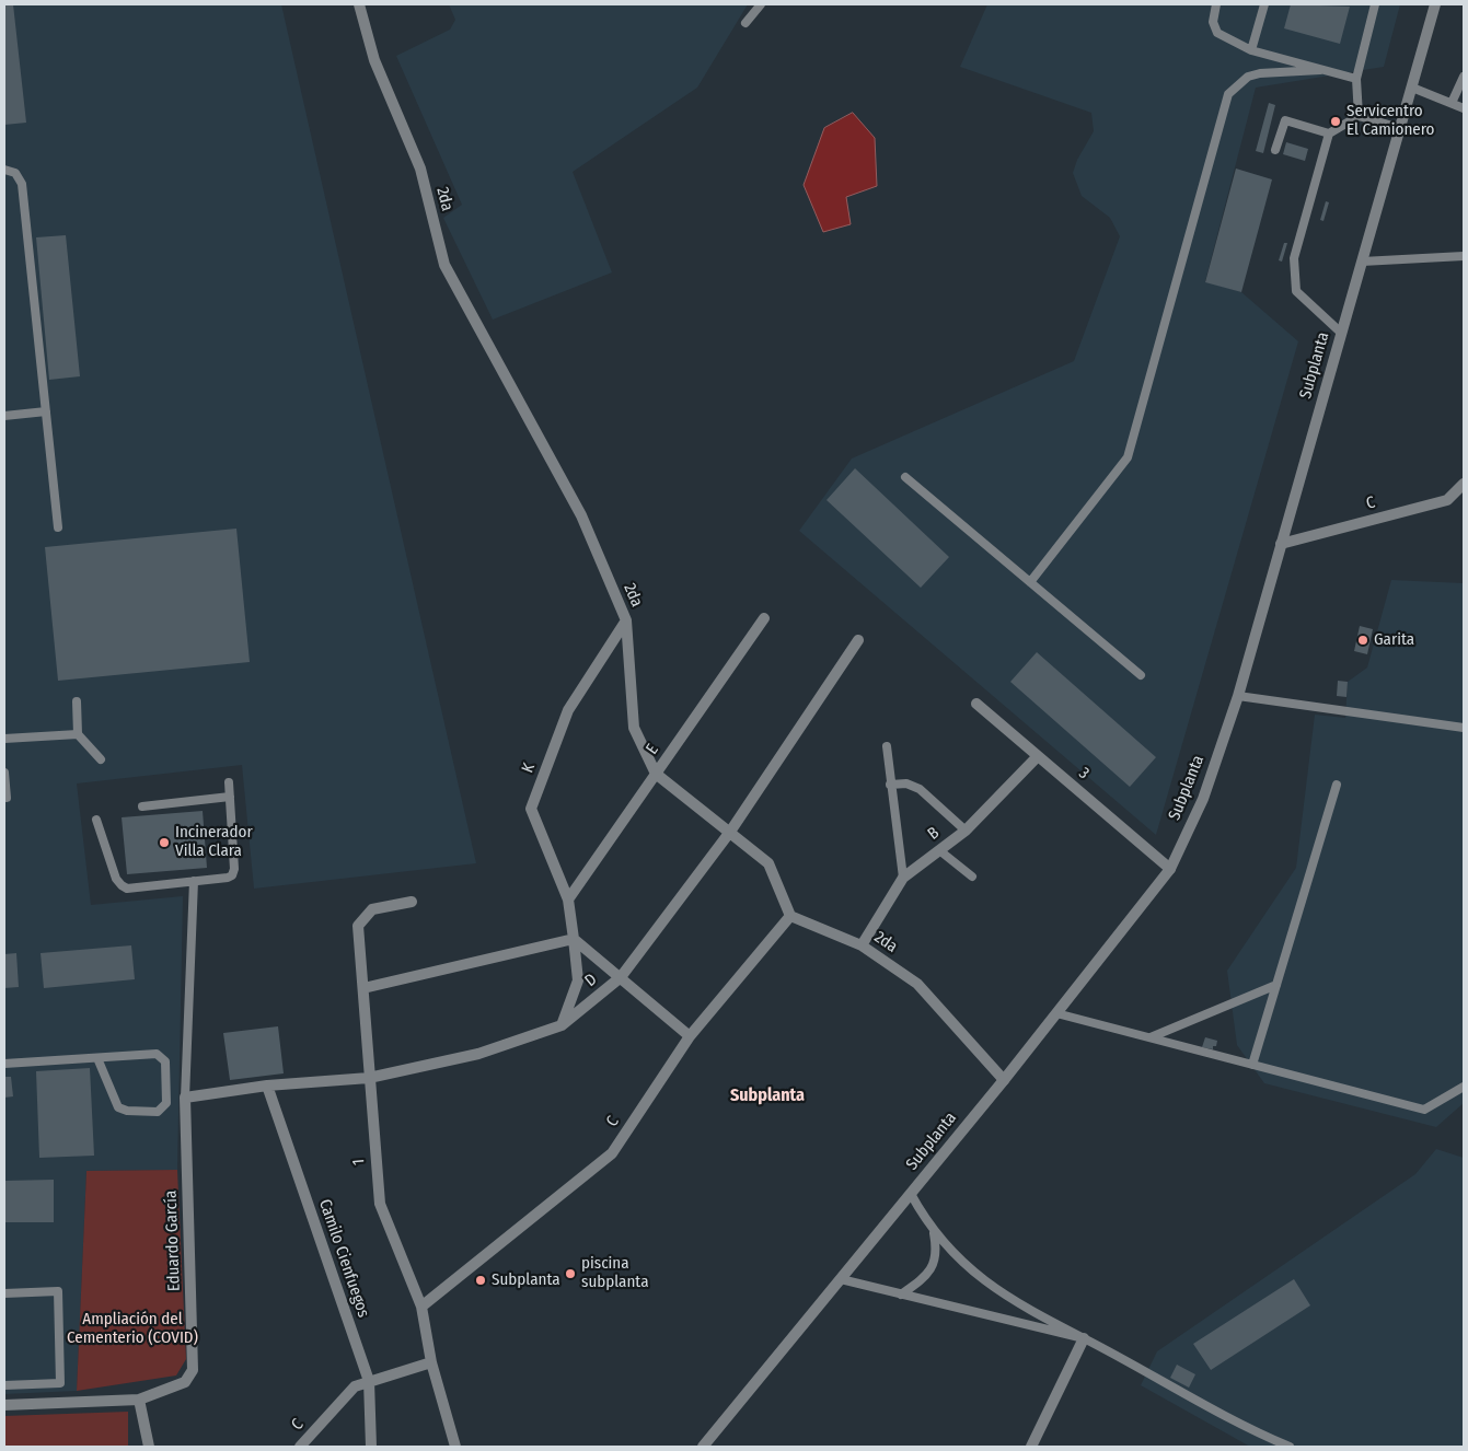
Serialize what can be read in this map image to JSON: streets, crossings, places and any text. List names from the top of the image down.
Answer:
{
  "streets": {
    "street": [
      "2da",
      "Subplanta",
      "C",
      "E",
      "K",
      "3",
      "B",
      "D",
      "1",
      "Eduardo García",
      "Camilo Cienfuegos"
    ]
  },
  "crossings": [
    ["2da", "Subplanta"],
    ["2da", "C"],
    ["2da", "E"],
    ["2da", "K"],
    ["2da", "B"],
    ["2da", "D"],
    ["Subplanta", "C"],
    ["Subplanta", "3"],
    ["C", "1"],
    ["C", "Camilo Cienfuegos"],
    ["E", "K"],
    ["K", "D"],
    ["3", "B"],
    ["D", "1"],
    ["D", "Eduardo García"],
    ["D", "Camilo Cienfuegos"]
  ],
  "districts": ["Subplanta"],
  "parks": ["Ampliación del Cementerio (COVID)"],
  "places": [
    "Servicentro El Camionero",
    "Garita",
    "Incinerador Villa Clara",
    "piscina subplanta",
    "Subplanta"
  ]
}
